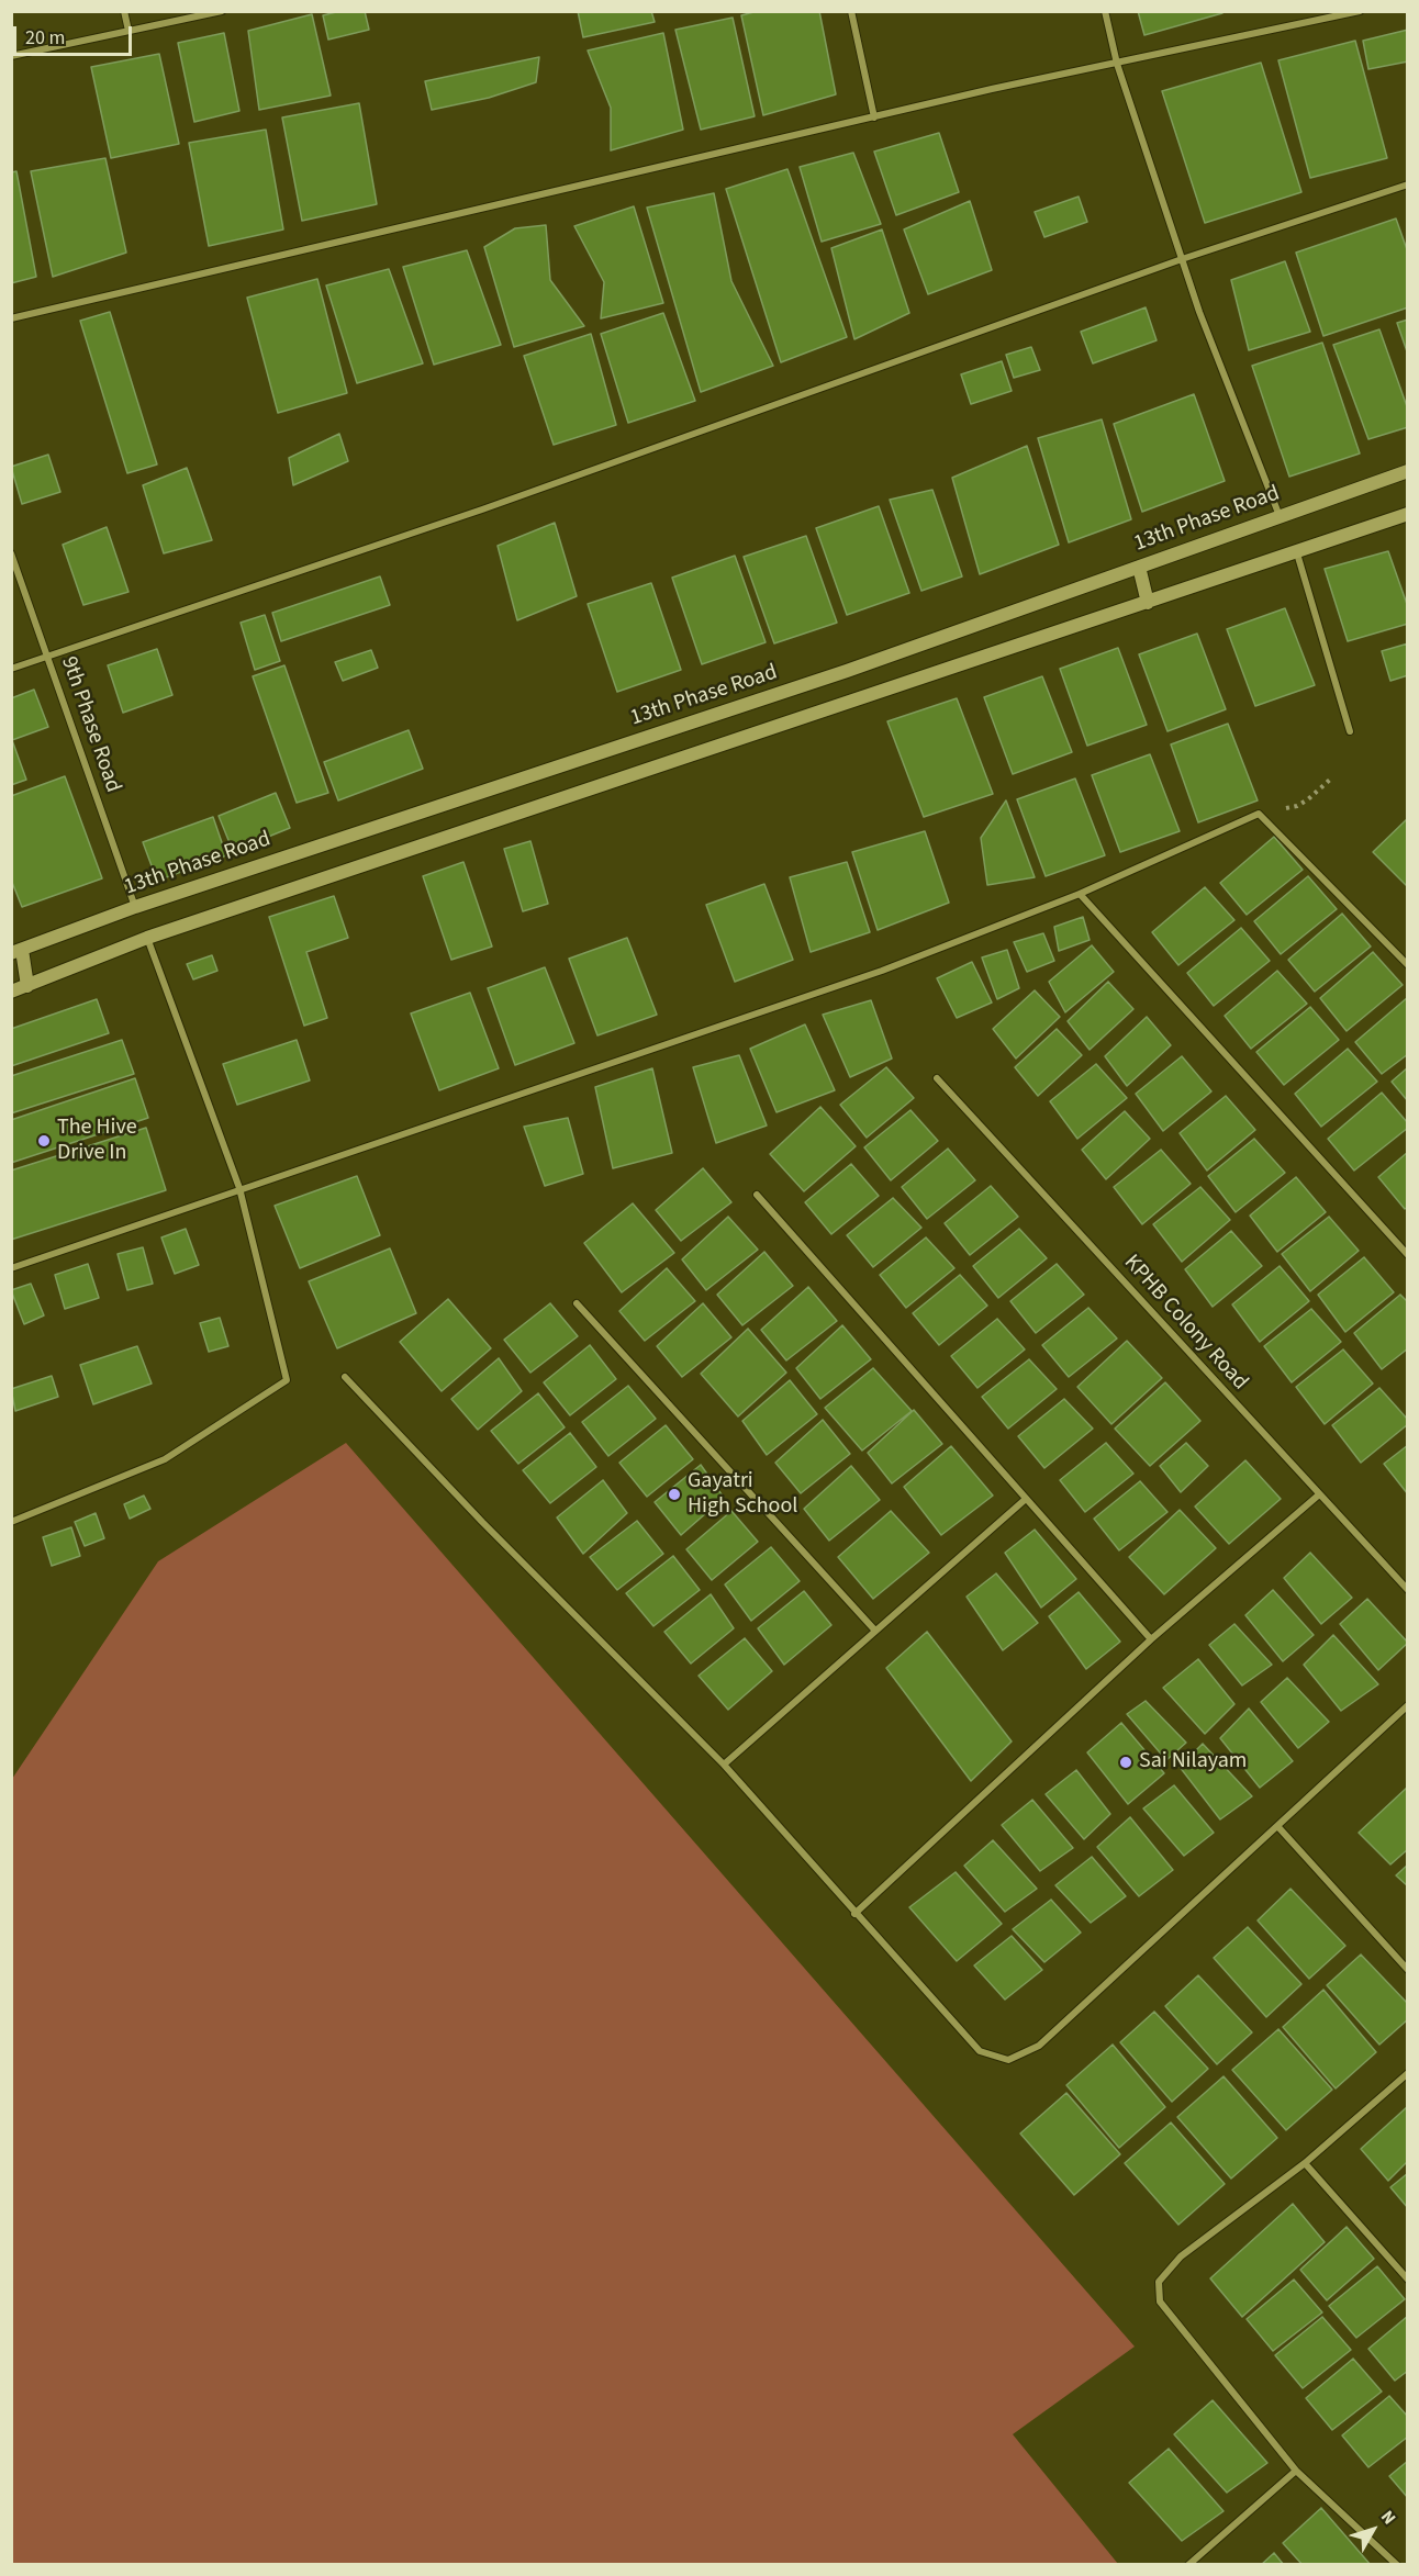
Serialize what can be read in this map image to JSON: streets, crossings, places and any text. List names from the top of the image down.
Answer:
{
  "streets": {
    "street": ["13th Phase Road", "9th Phase Road", "KPHB Colony Road"]
  },
  "crossings": [
    ["13th Phase Road", "9th Phase Road"]
  ],
  "places": ["The Hive Drive In", "Gayatri High School", "Sai Nilayam"],
  "scale_bar": "20 m",
  "north": "top right"
}
